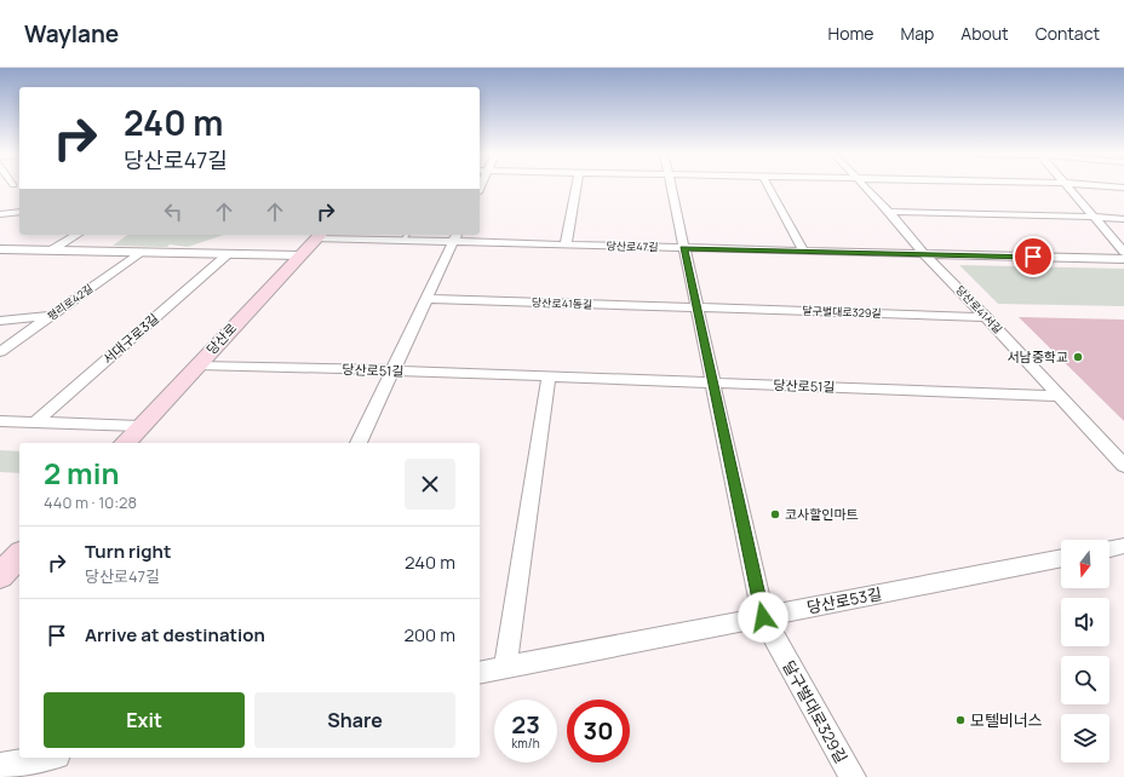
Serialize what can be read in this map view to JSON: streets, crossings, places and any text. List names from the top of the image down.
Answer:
{
  "streets": {
    "main road": ["당산로"],
    "street": [
      "당산로47길",
      "평리로42길",
      "당산로41동길",
      "당산로41서길",
      "달구벌대로329길",
      "서대구로3길",
      "당산로51길",
      "당산로53길"
    ]
  },
  "crossings": [
    ["당산로47길", "당산로41서길"],
    ["당산로47길", "달구벌대로329길"],
    ["당산로47길", "당산로"],
    ["당산로41동길", "달구벌대로329길"],
    ["당산로41서길", "달구벌대로329길"],
    ["당산로41서길", "당산로51길"],
    ["달구벌대로329길", "당산로51길"],
    ["달구벌대로329길", "당산로53길"],
    ["당산로", "당산로51길"]
  ],
  "places": ["서남중학교", "코사할인마트", "모텔비너스"],
  "north": "bottom",
  "page": {
    "header": "Waylane",
    "nav": [
      "Home",
      "Map",
      "About",
      "Contact"
    ],
    "turn": ["240 m", "당산로47길"],
    "heading": ["2 min", "440 m · 10:28"],
    "list": [
      {
        "name": "Turn right",
        "note": "당산로47길",
        "value": "240 m"
      },
      {
        "name": "Arrive at destination",
        "value": "200 m"
      }
    ],
    "buttons": ["Exit", "Share"],
    "speed": "23 km/h",
    "limit": "30"
  }
}
